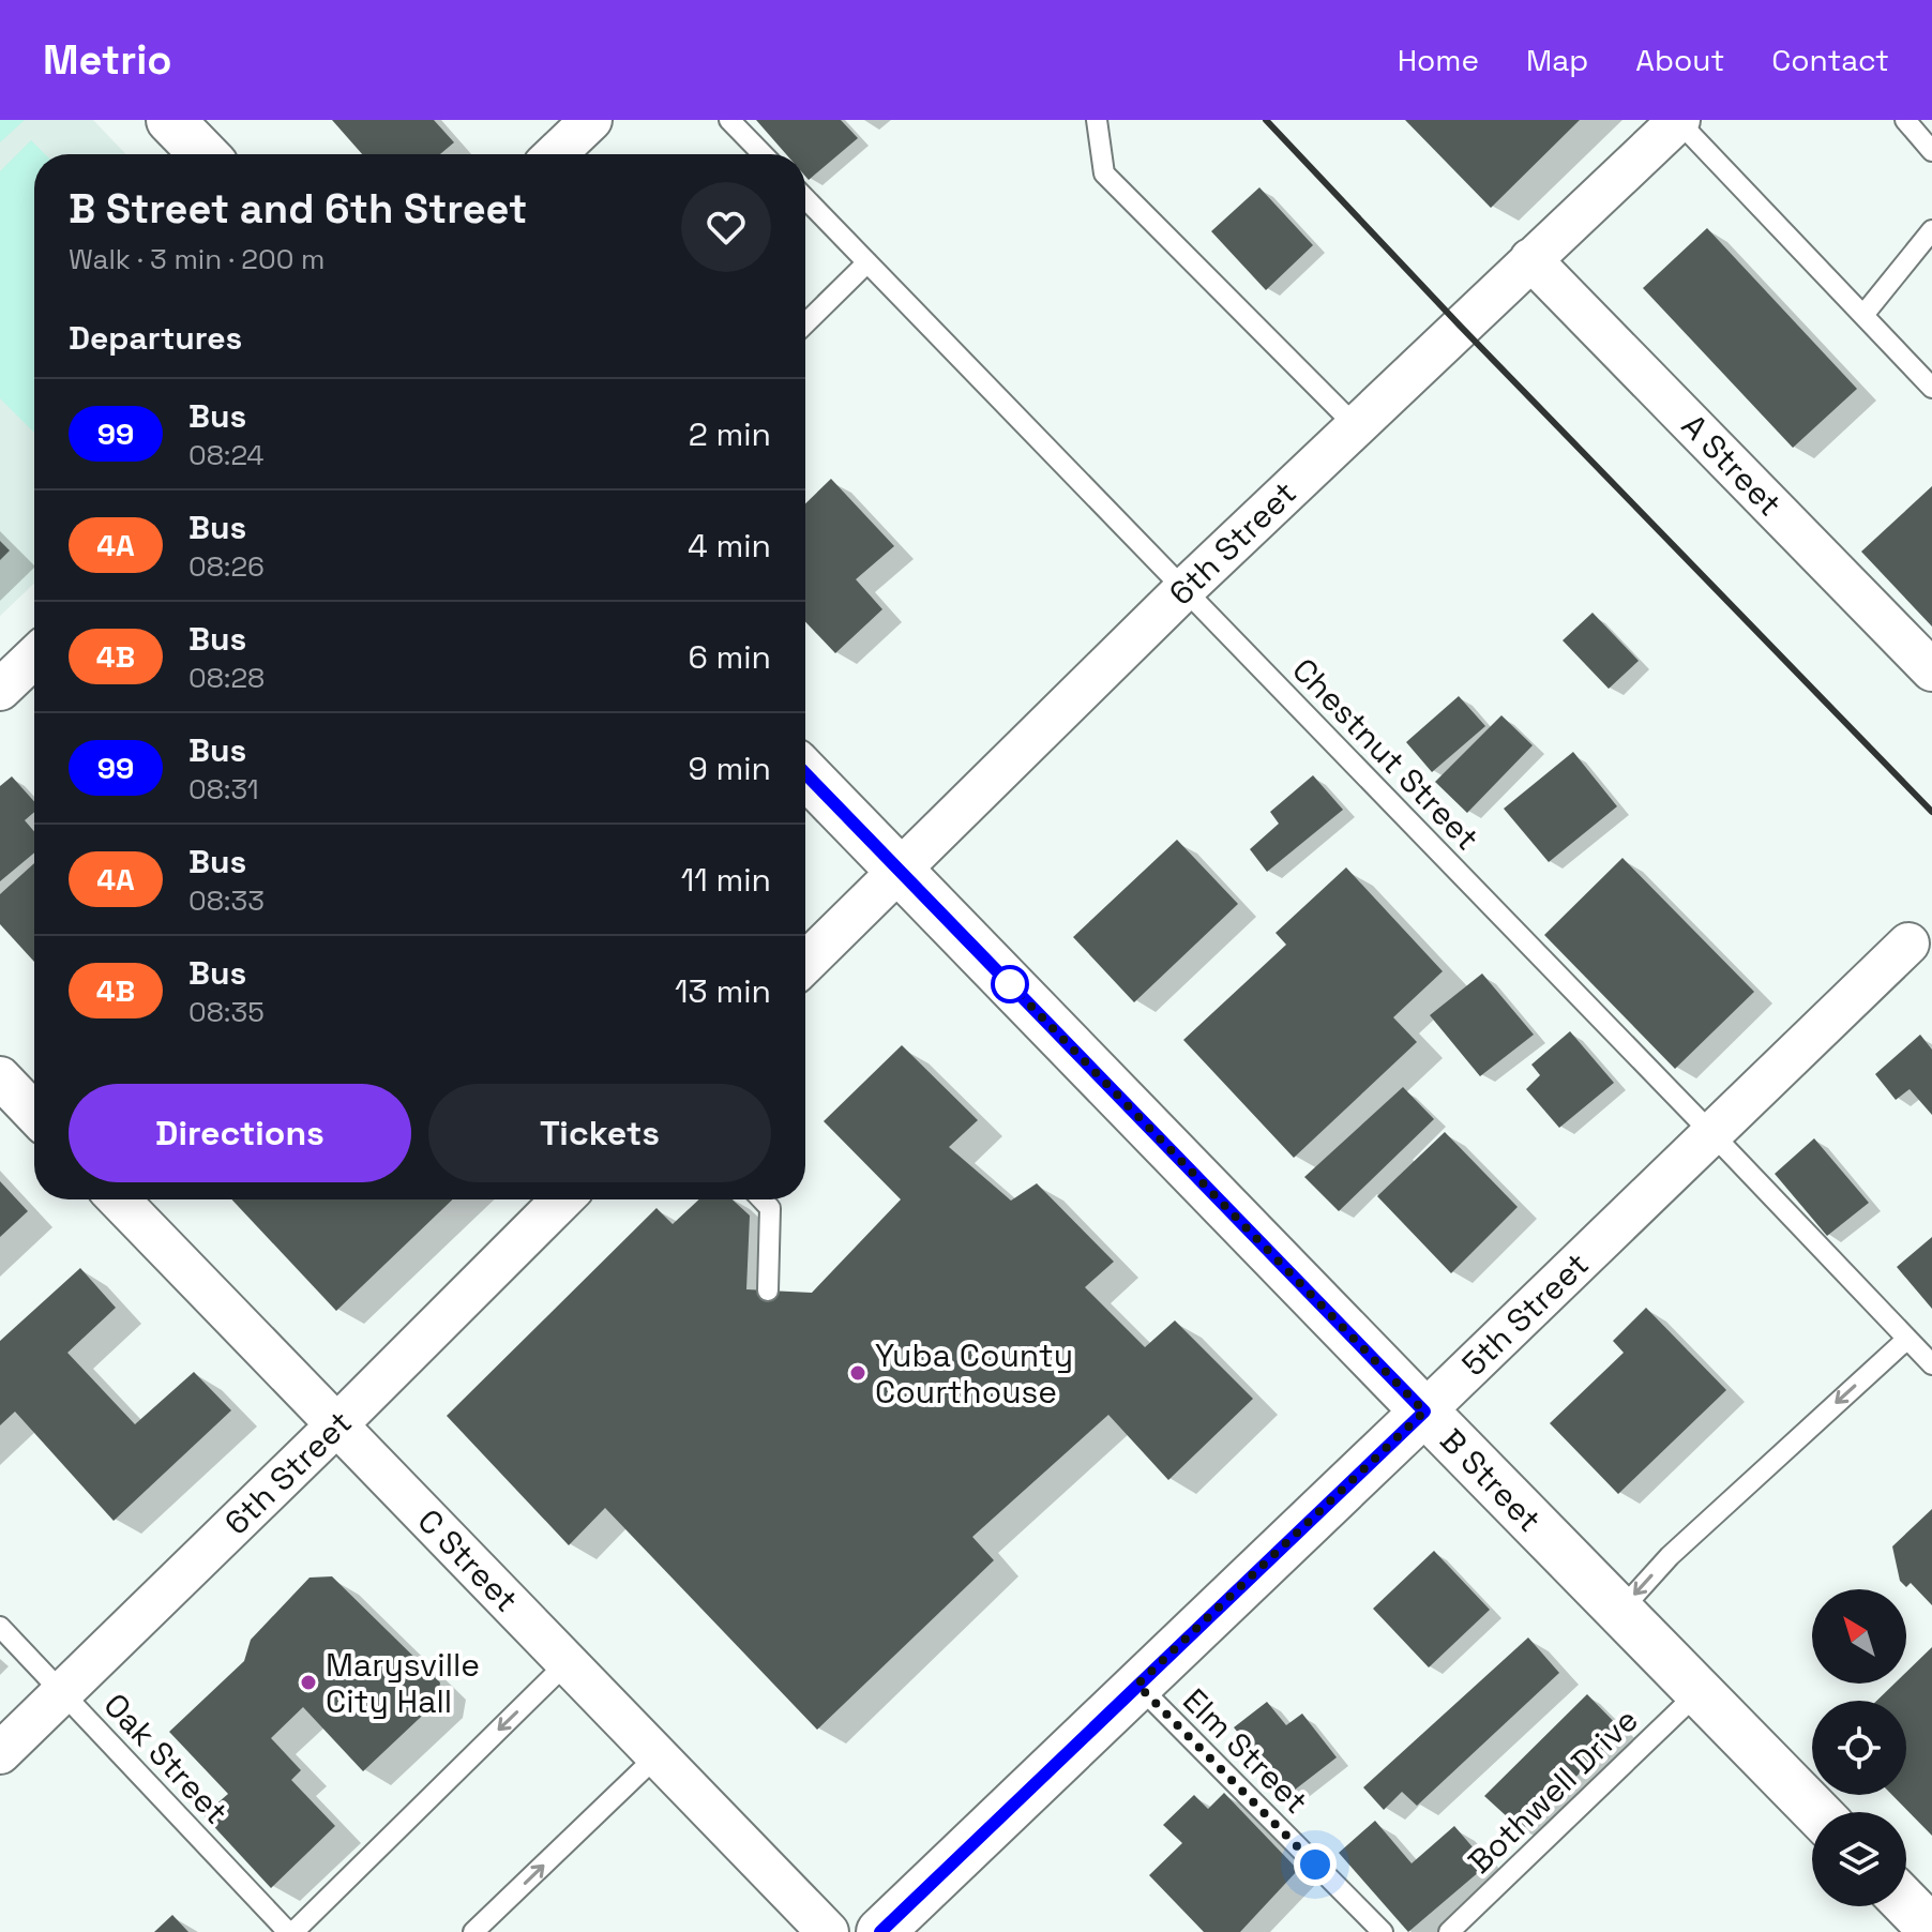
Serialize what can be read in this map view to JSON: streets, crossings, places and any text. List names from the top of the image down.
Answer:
{
  "streets": {
    "main road": ["5th Street", "B Street"],
    "street": ["A Street", "6th Street", "C Street"],
    "lane": [
      "Chestnut Street",
      "Elm Street",
      "Oak Street",
      "Bothwell Drive"
    ]
  },
  "crossings": [
    ["A Street", "6th Street"],
    ["6th Street", "Chestnut Street"],
    ["6th Street", "B Street"],
    ["6th Street", "C Street"],
    ["6th Street", "Oak Street"],
    ["Chestnut Street", "5th Street"],
    ["5th Street", "B Street"],
    ["5th Street", "Elm Street"],
    ["B Street", "Bothwell Drive"]
  ],
  "places": ["Yuba County Courthouse", "Marysville City Hall"],
  "lines": ["bus line 99"],
  "north": "top left",
  "page": {
    "header": "Metrio",
    "nav": [
      "Home",
      "Map",
      "About",
      "Contact"
    ],
    "heading": [
      ["B Street and 6th Street", "Walk · 3 min · 200 m"],
      "Departures"
    ],
    "list": [
      {
        "mark": "99",
        "name": "Bus",
        "note": "08:24",
        "value": "2 min"
      },
      {
        "mark": "4A",
        "name": "Bus",
        "note": "08:26",
        "value": "4 min"
      },
      {
        "mark": "4B",
        "name": "Bus",
        "note": "08:28",
        "value": "6 min"
      },
      {
        "mark": "99",
        "name": "Bus",
        "note": "08:31",
        "value": "9 min"
      },
      {
        "mark": "4A",
        "name": "Bus",
        "note": "08:33",
        "value": "11 min"
      },
      {
        "mark": "4B",
        "name": "Bus",
        "note": "08:35",
        "value": "13 min"
      }
    ],
    "buttons": ["Directions", "Tickets"]
  }
}
